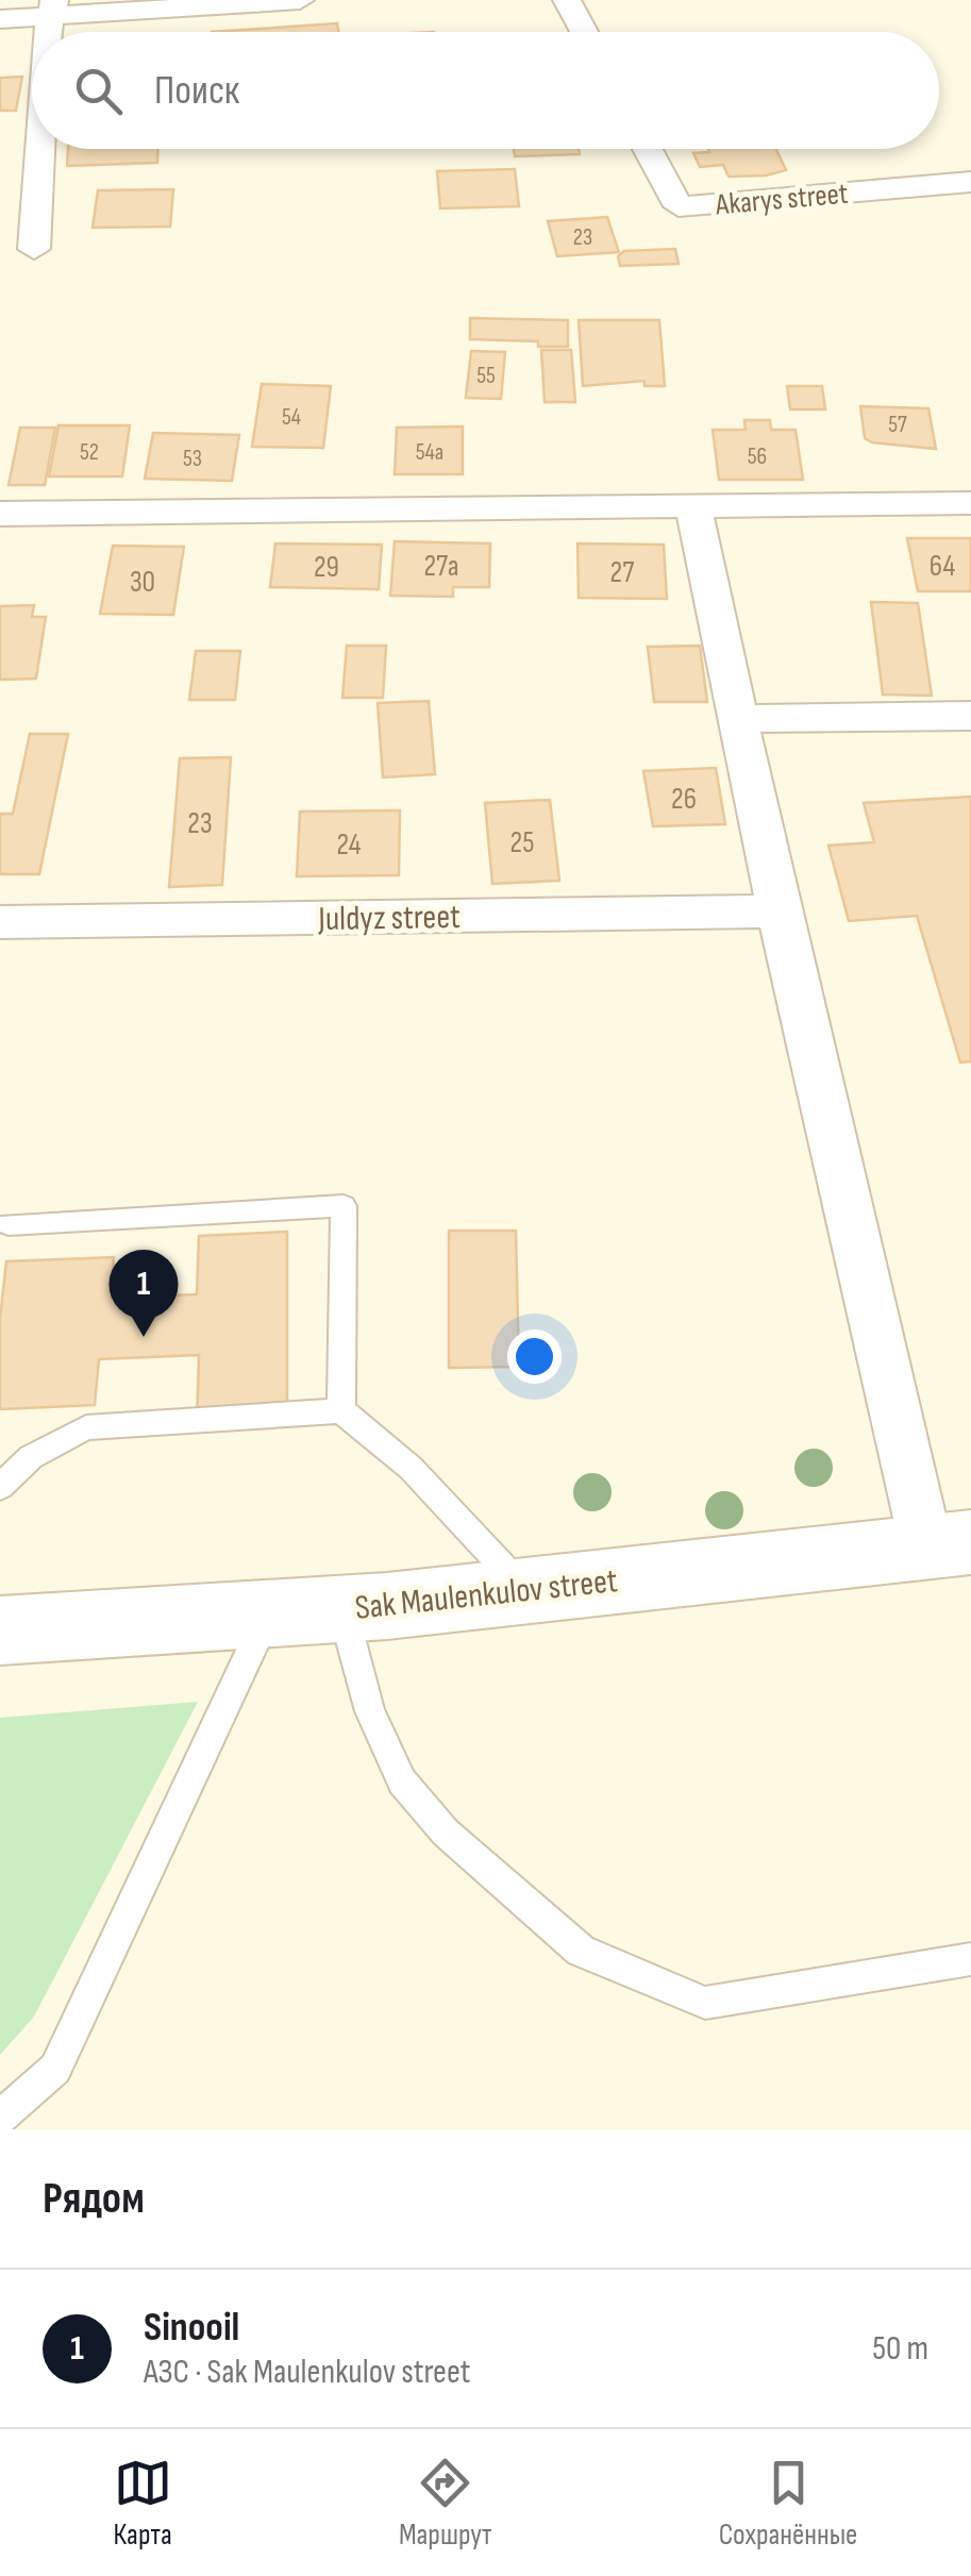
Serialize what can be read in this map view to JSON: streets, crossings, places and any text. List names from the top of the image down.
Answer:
{
  "streets": {
    "main road": ["Sak Maulenkulov street"],
    "street": ["Akarys street", "Juldyz street"]
  },
  "house_numbers": [
    "23",
    "55",
    "54",
    "57",
    "52",
    "54а",
    "56",
    "53",
    "27а",
    "64",
    "29",
    "27",
    "30",
    "26",
    "23",
    "25",
    "24"
  ],
  "page": {
    "search": "Поиск",
    "pins": "1",
    "heading": "Рядом",
    "list": [
      {
        "mark": "1",
        "name": "Sinooil",
        "note": "АЗС · Sak Maulenkulov street",
        "value": "50 m"
      }
    ],
    "nav": ["Карта", "Маршрут", "Сохранённые"]
  }
}
